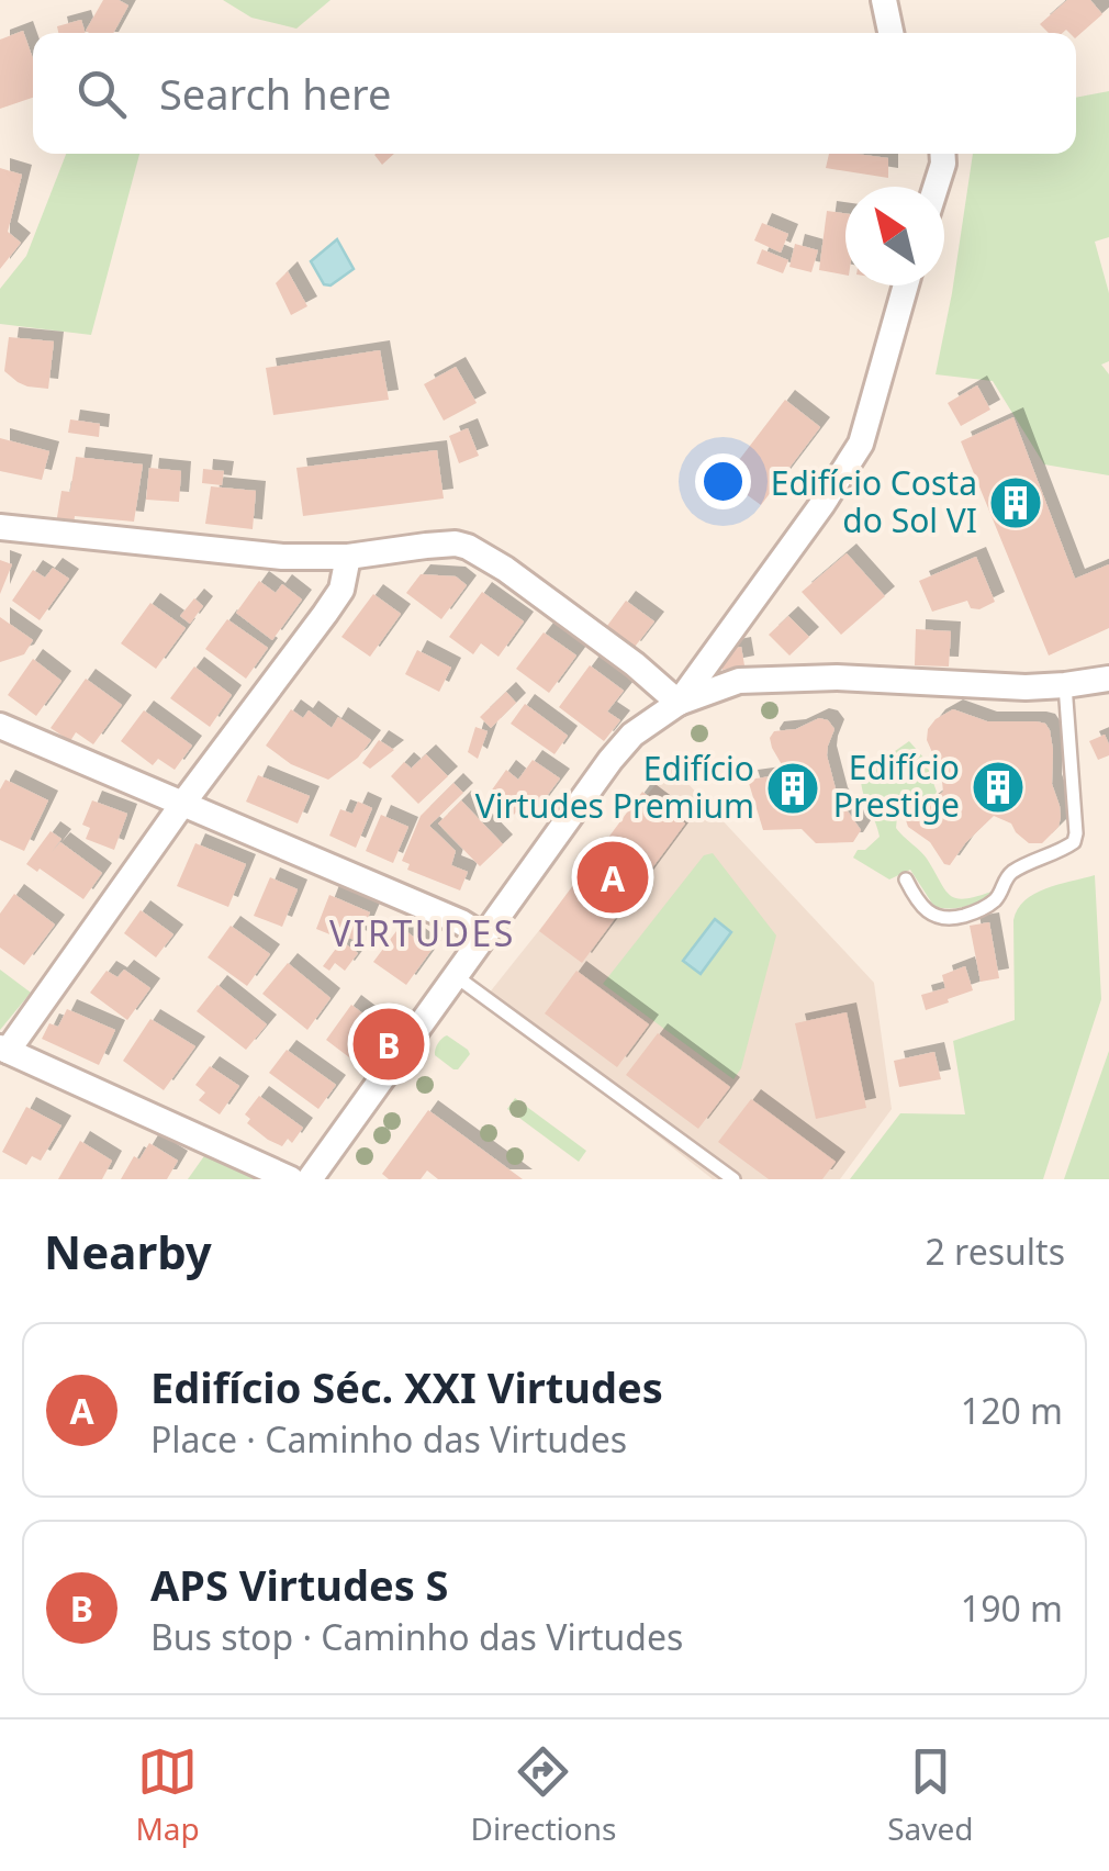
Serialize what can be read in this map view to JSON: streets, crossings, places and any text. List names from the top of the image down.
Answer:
{
  "districts": ["VIRTUDES"],
  "places": {
    "building": ["Edifício Costa do Sol VI", "Edifício Prestige", "Edifício Virtudes Premium"]
  },
  "north": "top left",
  "page": {
    "search": "Search here",
    "pins": ["A", "B"],
    "heading": ["Nearby", "2 results"],
    "list": [
      {
        "mark": "A",
        "name": "Edifício Séc. XXI Virtudes",
        "note": "Place · Caminho das Virtudes",
        "value": "120 m"
      },
      {
        "mark": "B",
        "name": "APS Virtudes S",
        "note": "Bus stop · Caminho das Virtudes",
        "value": "190 m"
      }
    ],
    "nav": ["Map", "Directions", "Saved"]
  }
}
